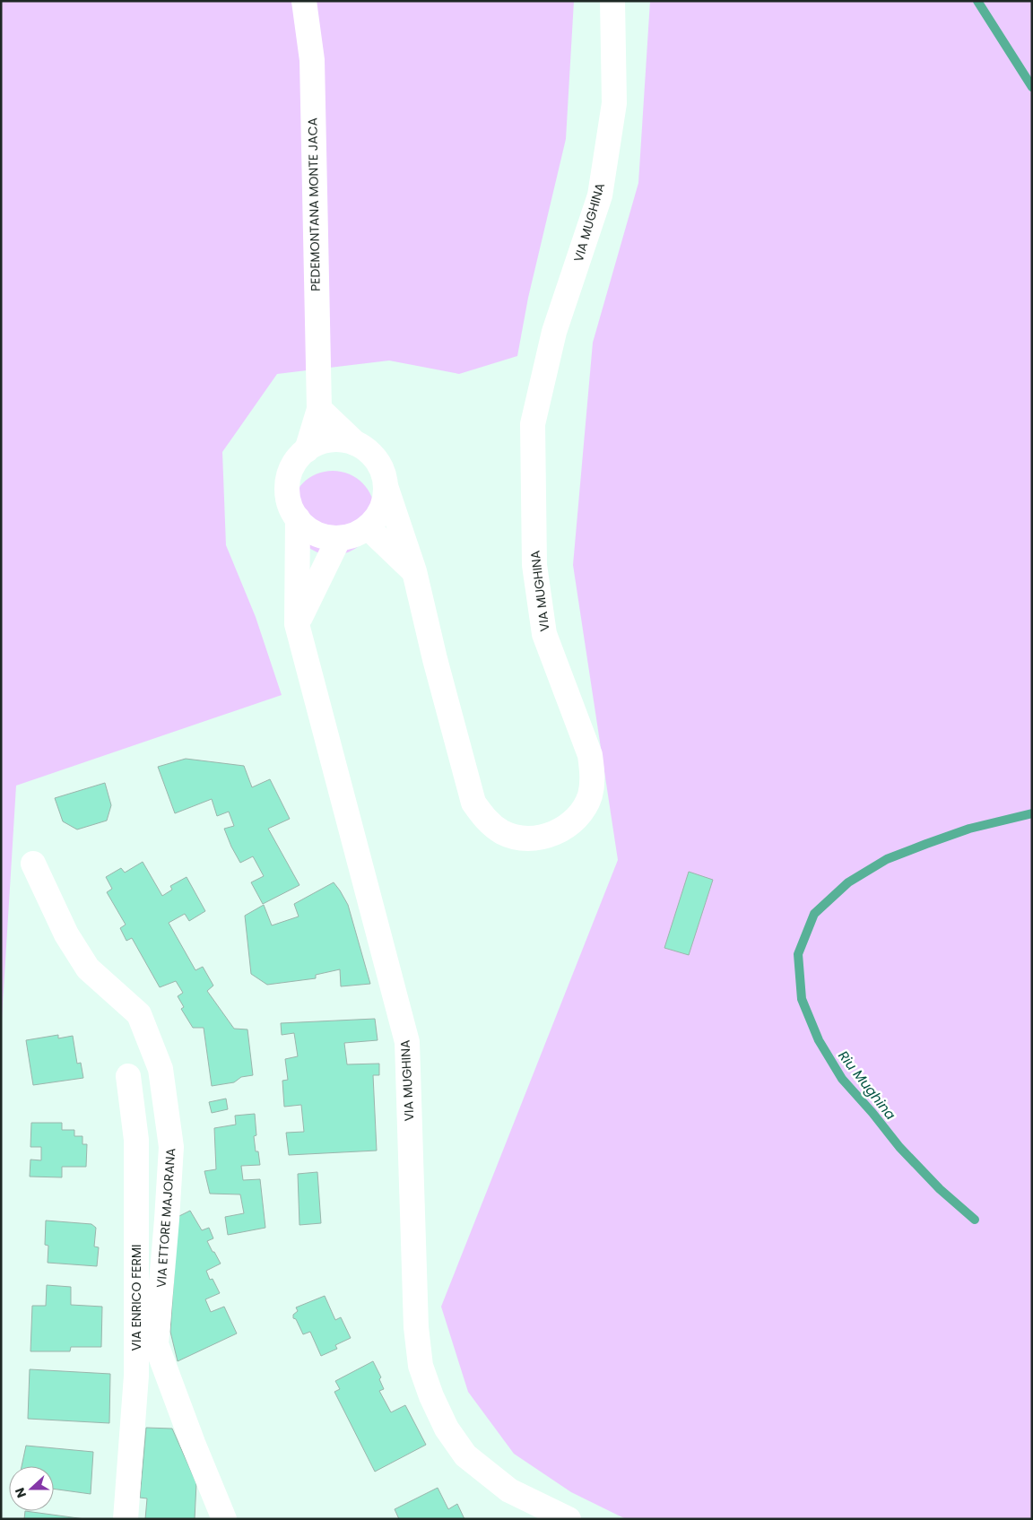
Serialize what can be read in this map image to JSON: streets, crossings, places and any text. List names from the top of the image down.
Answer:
{
  "streets": {
    "main road": [
      "PEDEMONTANA MONTE JACA",
      "VIA MUGHINA",
      "VIA ETTORE MAJORANA",
      "VIA ENRICO FERMI"
    ]
  },
  "crossings": [
    ["PEDEMONTANA MONTE JACA", "VIA MUGHINA"]
  ],
  "water": ["Riu Mughina"],
  "north": "left"
}
